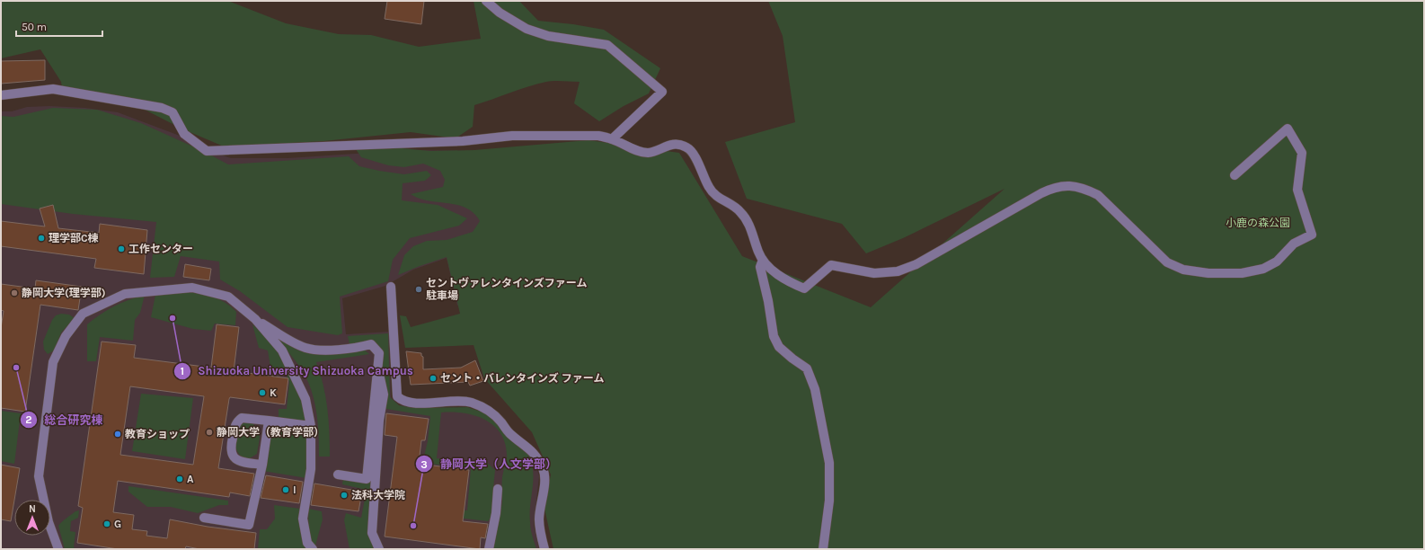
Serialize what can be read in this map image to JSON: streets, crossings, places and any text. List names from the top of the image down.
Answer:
{
  "parks": ["小鹿の森公園"],
  "places": [
    "理学部C棟",
    "工作センター",
    "セントヴァレンタインズファーム 駐車場",
    "静岡大学(理学部)",
    "Shizuoka University Shizuoka Campus",
    "総合研究棟",
    "セント・バレンタインズ ファーム",
    "K",
    "静岡大学（教育学部）",
    "教育ショップ",
    "A",
    "I",
    "法科大学院",
    "G",
    "静岡大学（人文学部）"
  ],
  "scale_bar": "50 m",
  "north": "top"
}
